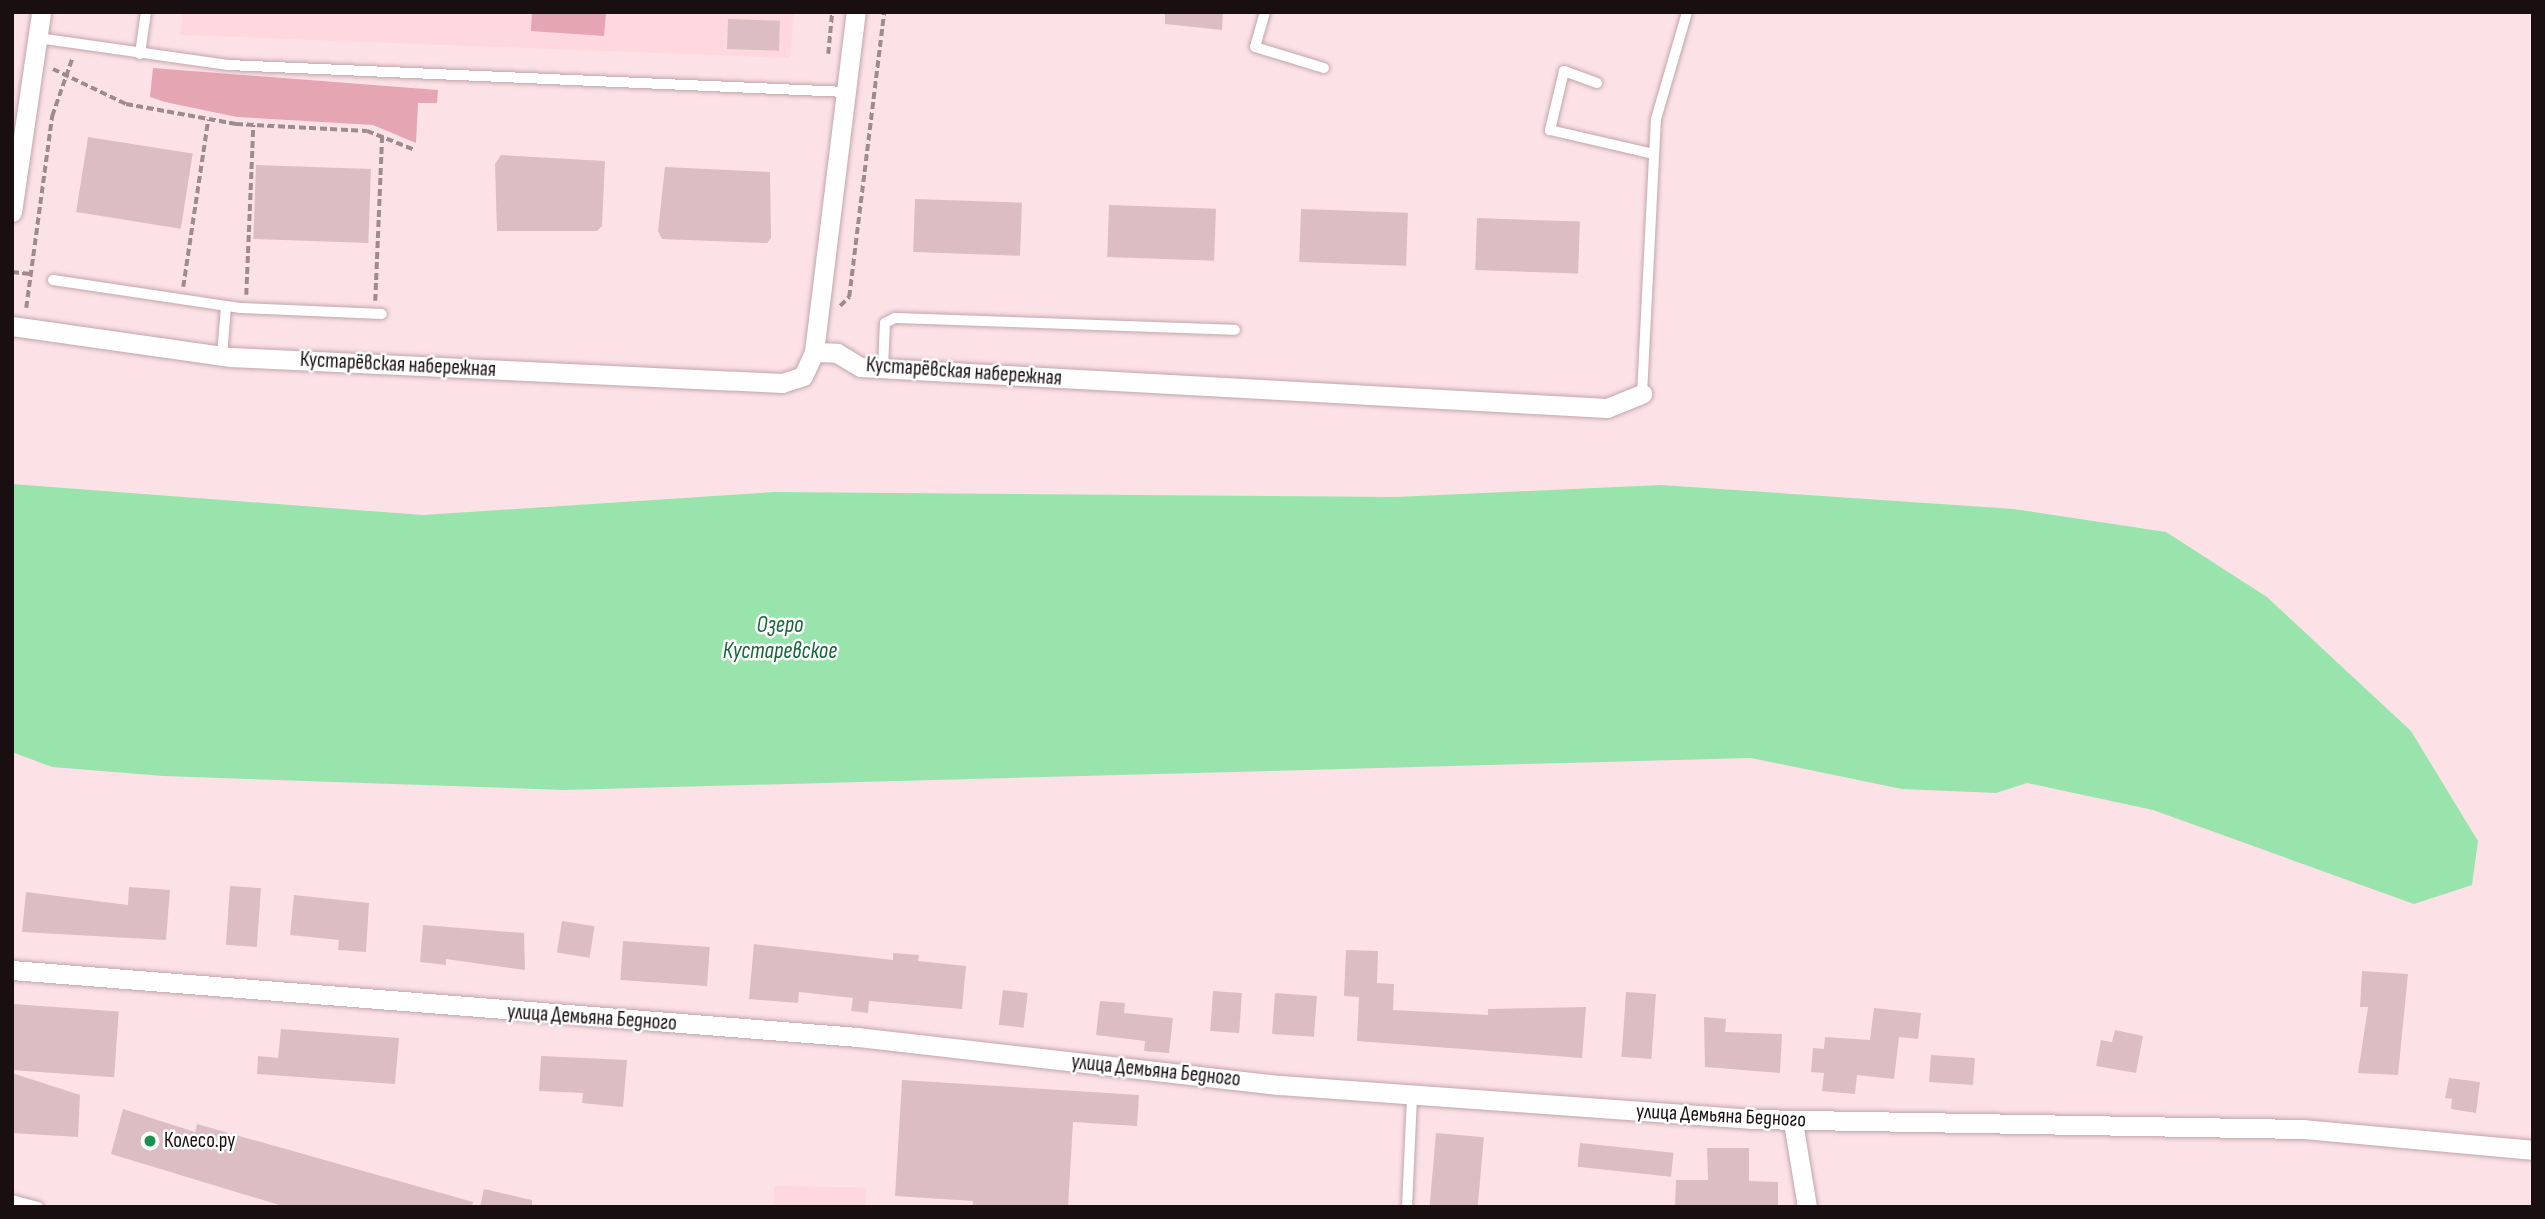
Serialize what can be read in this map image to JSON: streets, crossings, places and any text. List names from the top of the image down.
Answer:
{
  "streets": {
    "street": ["Кустарёвская набережная", "улица Демьяна Бедного"]
  },
  "water": ["Озеро Кустаревское"],
  "places": ["Колесо.ру"]
}
